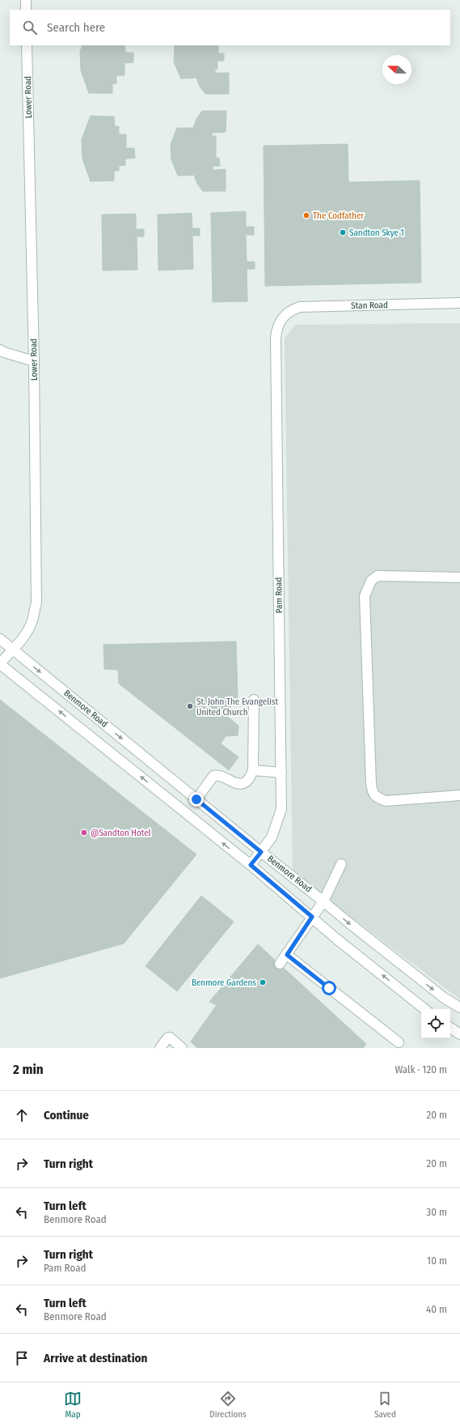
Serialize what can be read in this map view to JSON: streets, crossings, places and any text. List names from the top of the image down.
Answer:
{
  "streets": {
    "street": [
      "Lower Road",
      "Stan Road",
      "Pam Road",
      "Benmore Road"
    ]
  },
  "crossings": [
    ["Lower Road", "Benmore Road"],
    ["Stan Road", "Pam Road"],
    ["Pam Road", "Benmore Road"]
  ],
  "places": [
    "The Codfather",
    "Sandton Skye 1",
    "St. John The Evangelist United Church",
    "@Sandton Hotel",
    "Benmore Gardens"
  ],
  "north": "left",
  "page": {
    "search": "Search here",
    "heading": ["2 min", "Walk · 120 m"],
    "list": [
      ["Continue", "20 m"],
      ["Turn right", "20 m"],
      ["Turn left", "Benmore Road", "30 m"],
      ["Turn right", "Pam Road", "10 m"],
      ["Turn left", "Benmore Road", "40 m"],
      "Arrive at destination"
    ],
    "nav": ["Map", "Directions", "Saved"]
  }
}
